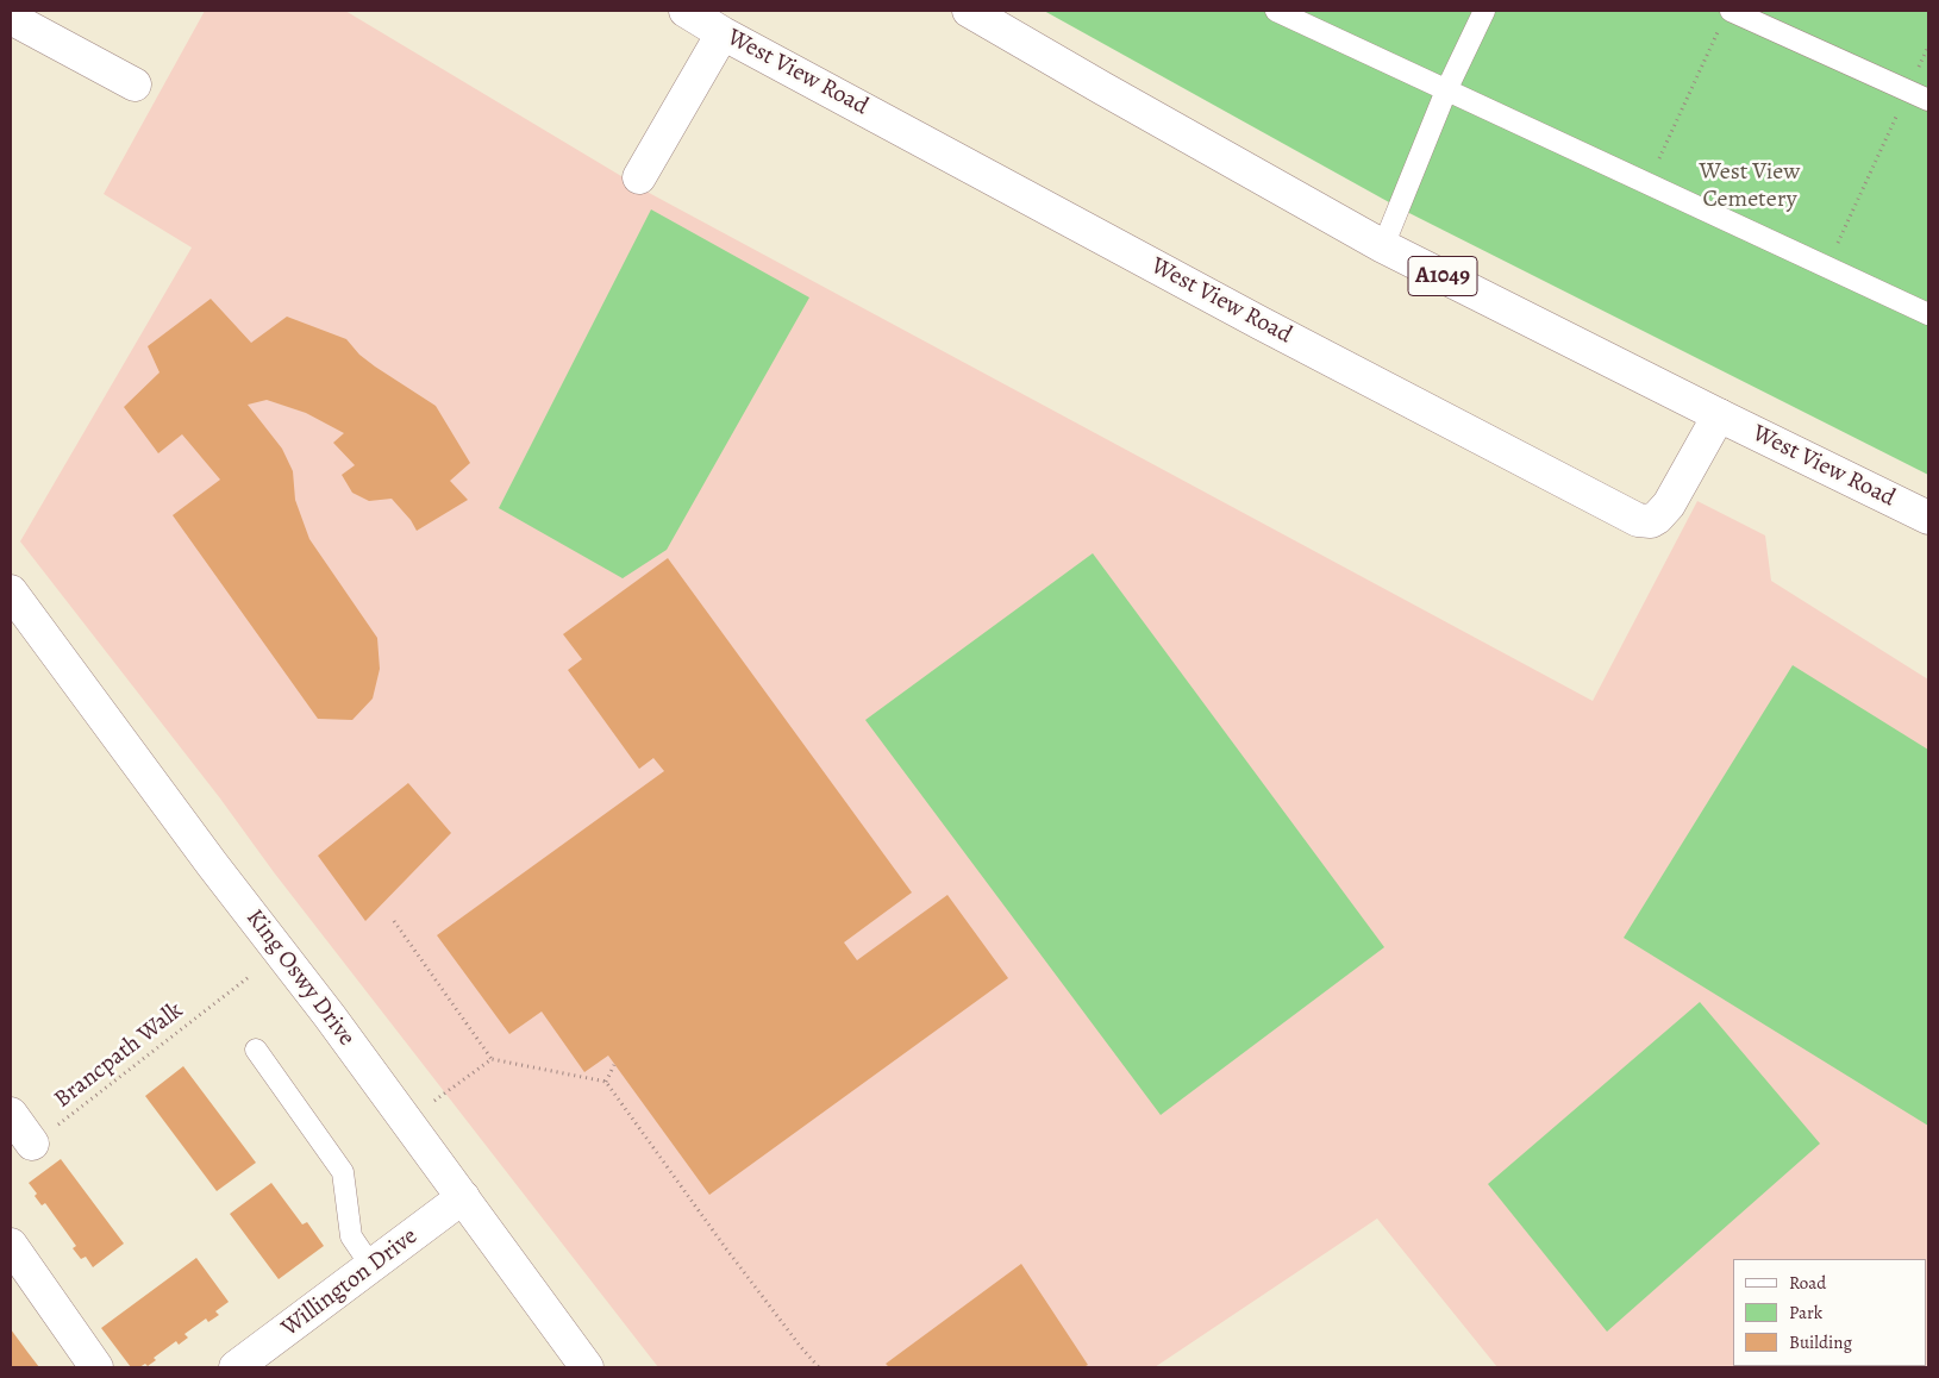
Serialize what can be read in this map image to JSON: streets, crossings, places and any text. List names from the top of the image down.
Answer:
{
  "streets": {
    "street": [
      "West View Road",
      "A1049",
      "King Oswy Drive",
      "Willington Drive"
    ],
    "path": ["Brancpath Walk"]
  },
  "crossings": [
    ["King Oswy Drive", "Willington Drive"]
  ],
  "parks": ["West View Cemetery"],
  "legend": ["Road", "Park", "Building"]
}
